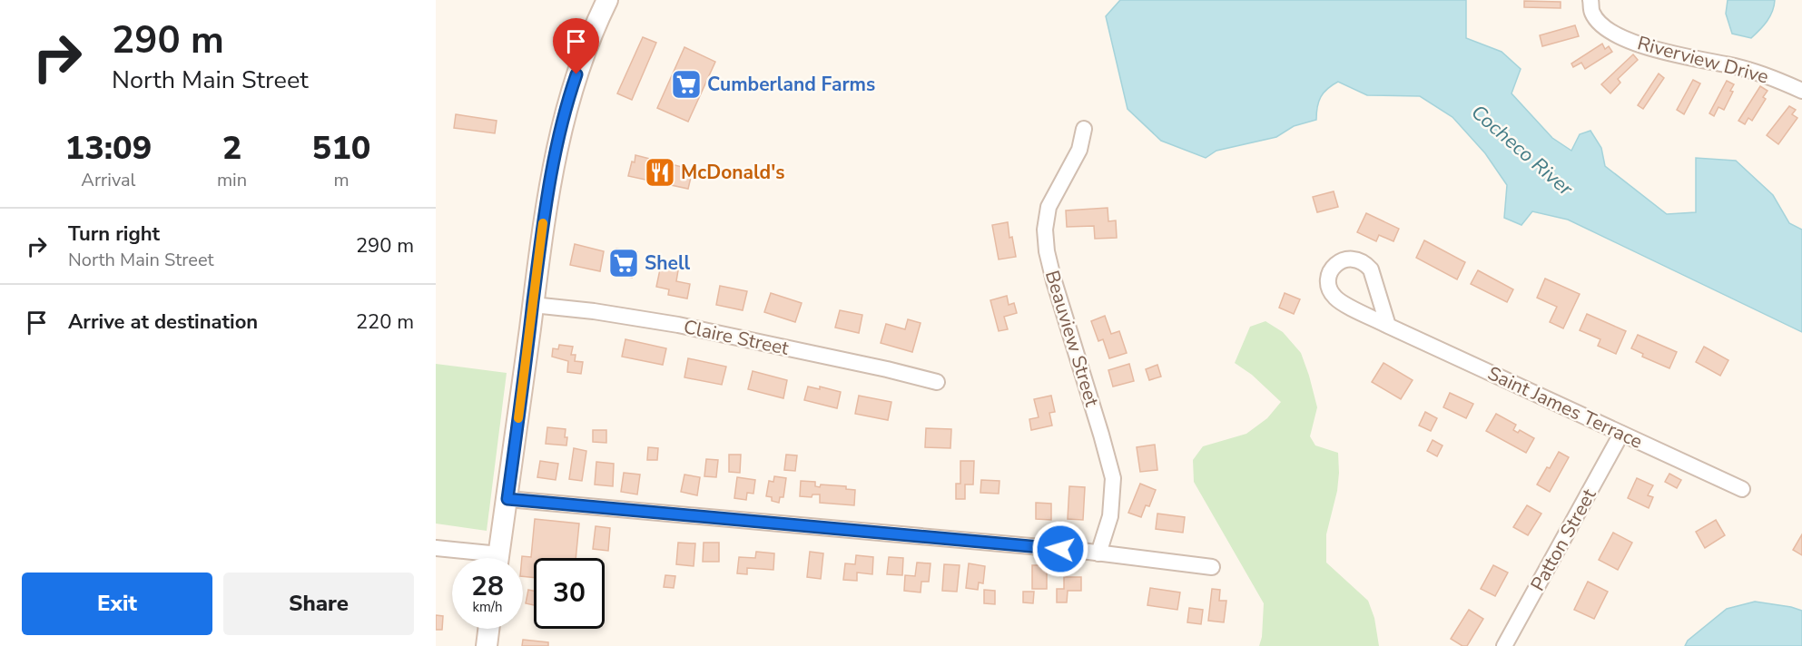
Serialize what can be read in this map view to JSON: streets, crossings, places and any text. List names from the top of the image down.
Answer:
{
  "streets": {
    "street": [
      "Riverview Drive",
      "Claire Street",
      "Beauview Street",
      "Saint James Terrace",
      "Patton Street"
    ]
  },
  "crossings": [
    ["Saint James Terrace", "Patton Street"]
  ],
  "water": ["Cocheco River"],
  "places": {
    "supermarket": ["Cumberland Farms", "Shell"],
    "restaurant": ["McDonald's"]
  },
  "page": {
    "turn": ["290 m", "North Main Street"],
    "eta": [
      "13:09",
      "Arrival",
      "2",
      "min",
      "510",
      "m"
    ],
    "list": [
      {
        "name": "Turn right",
        "note": "North Main Street",
        "value": "290 m"
      },
      {
        "name": "Arrive at destination",
        "value": "220 m"
      }
    ],
    "speed": "28 km/h",
    "limit": "30",
    "buttons": ["Exit", "Share"]
  }
}
